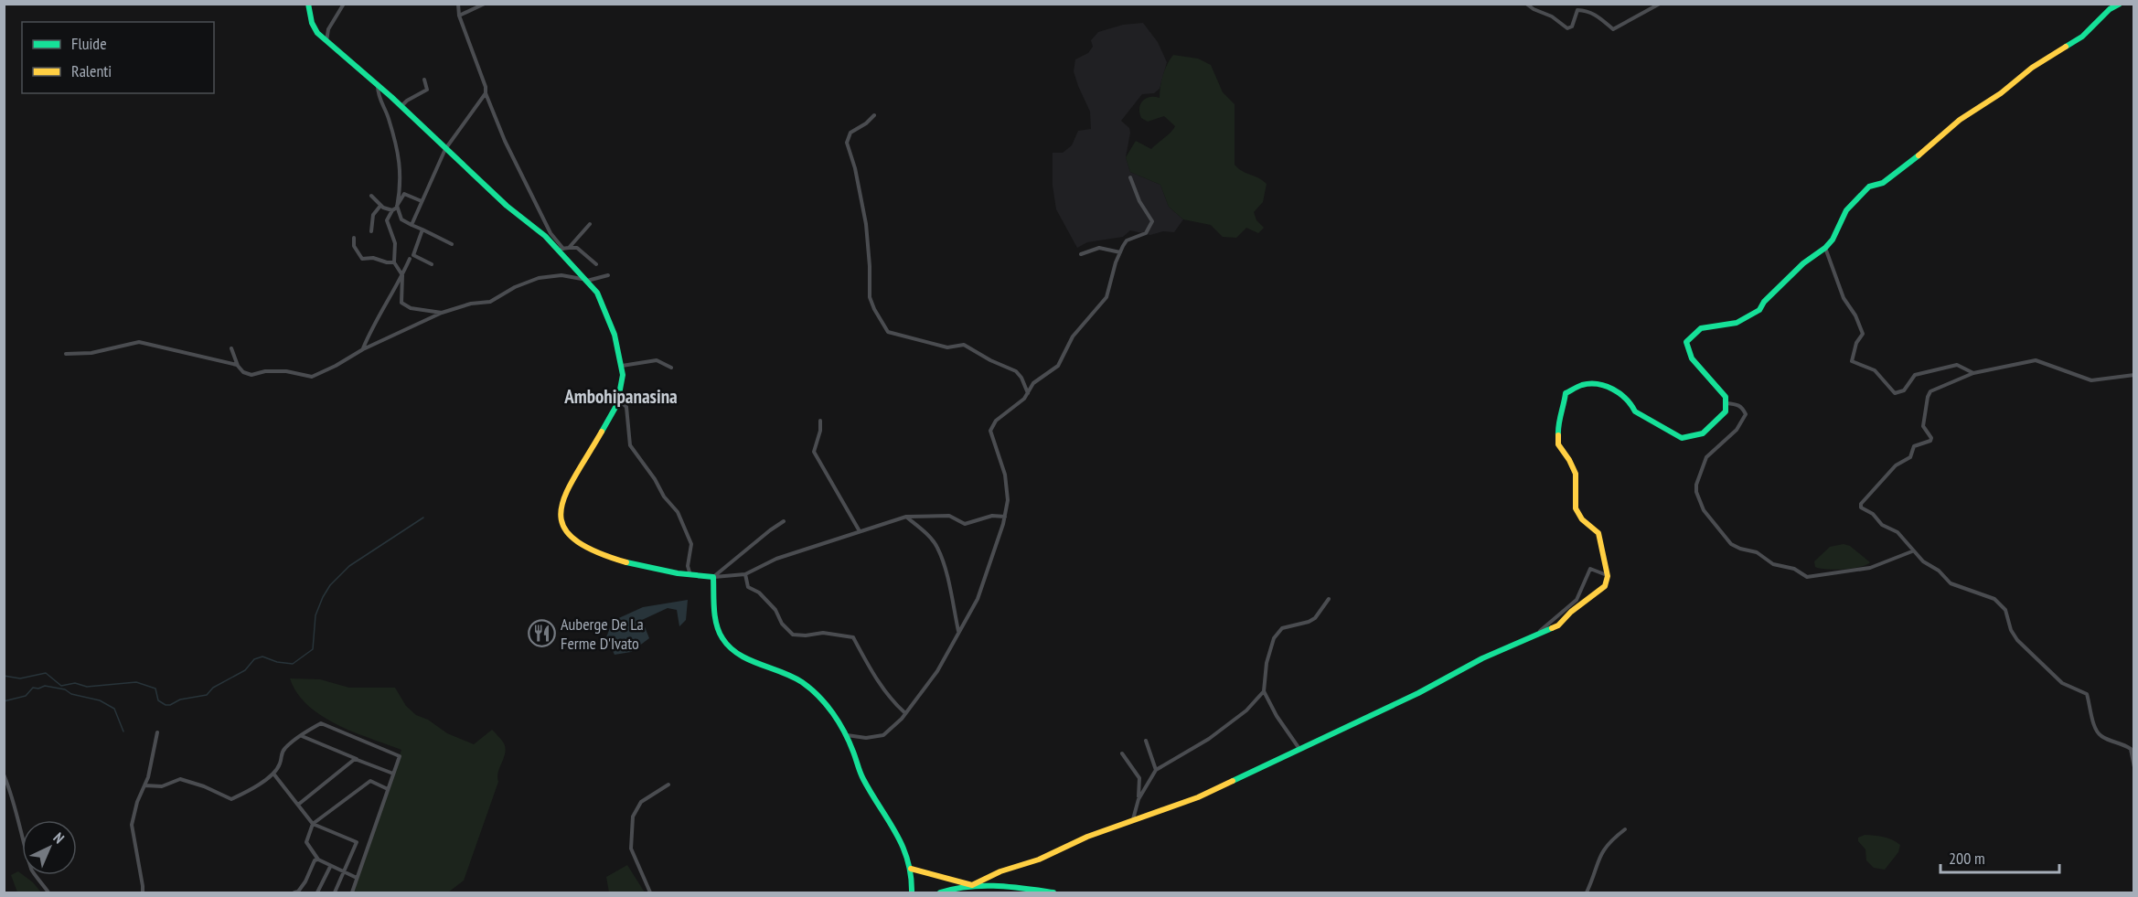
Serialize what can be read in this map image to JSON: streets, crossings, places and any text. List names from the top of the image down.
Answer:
{
  "districts": ["Ambohipanasina"],
  "places": {
    "restaurant": ["Auberge De La Ferme D'Ivato"]
  },
  "legend": ["Fluide", "Ralenti"],
  "scale_bar": "200 m",
  "north": "top right"
}
